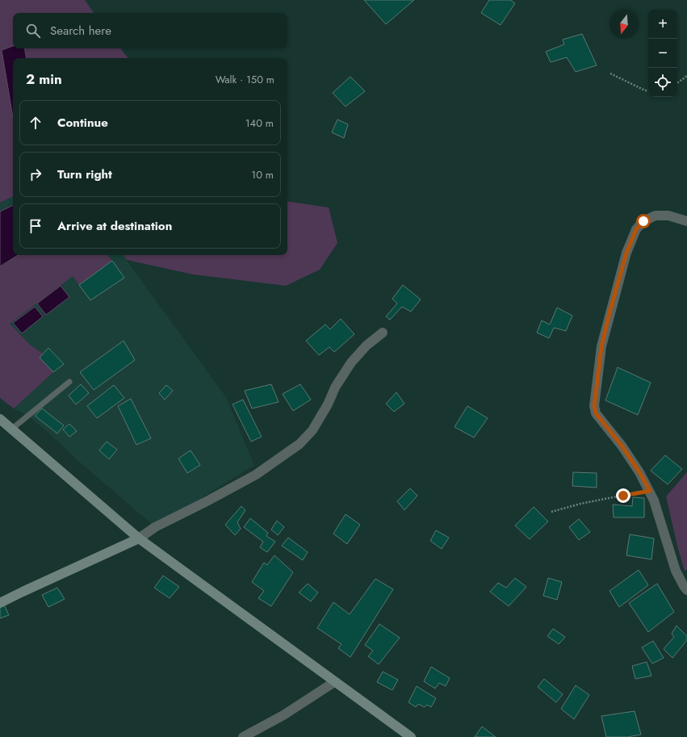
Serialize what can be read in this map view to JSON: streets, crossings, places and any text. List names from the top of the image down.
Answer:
{
  "north": "bottom",
  "page": {
    "map_buttons": ["+", "−"],
    "search": "Search here",
    "heading": ["2 min", "Walk · 150 m"],
    "list": [
      ["Continue", "140 m"],
      ["Turn right", "10 m"],
      "Arrive at destination"
    ]
  }
}
